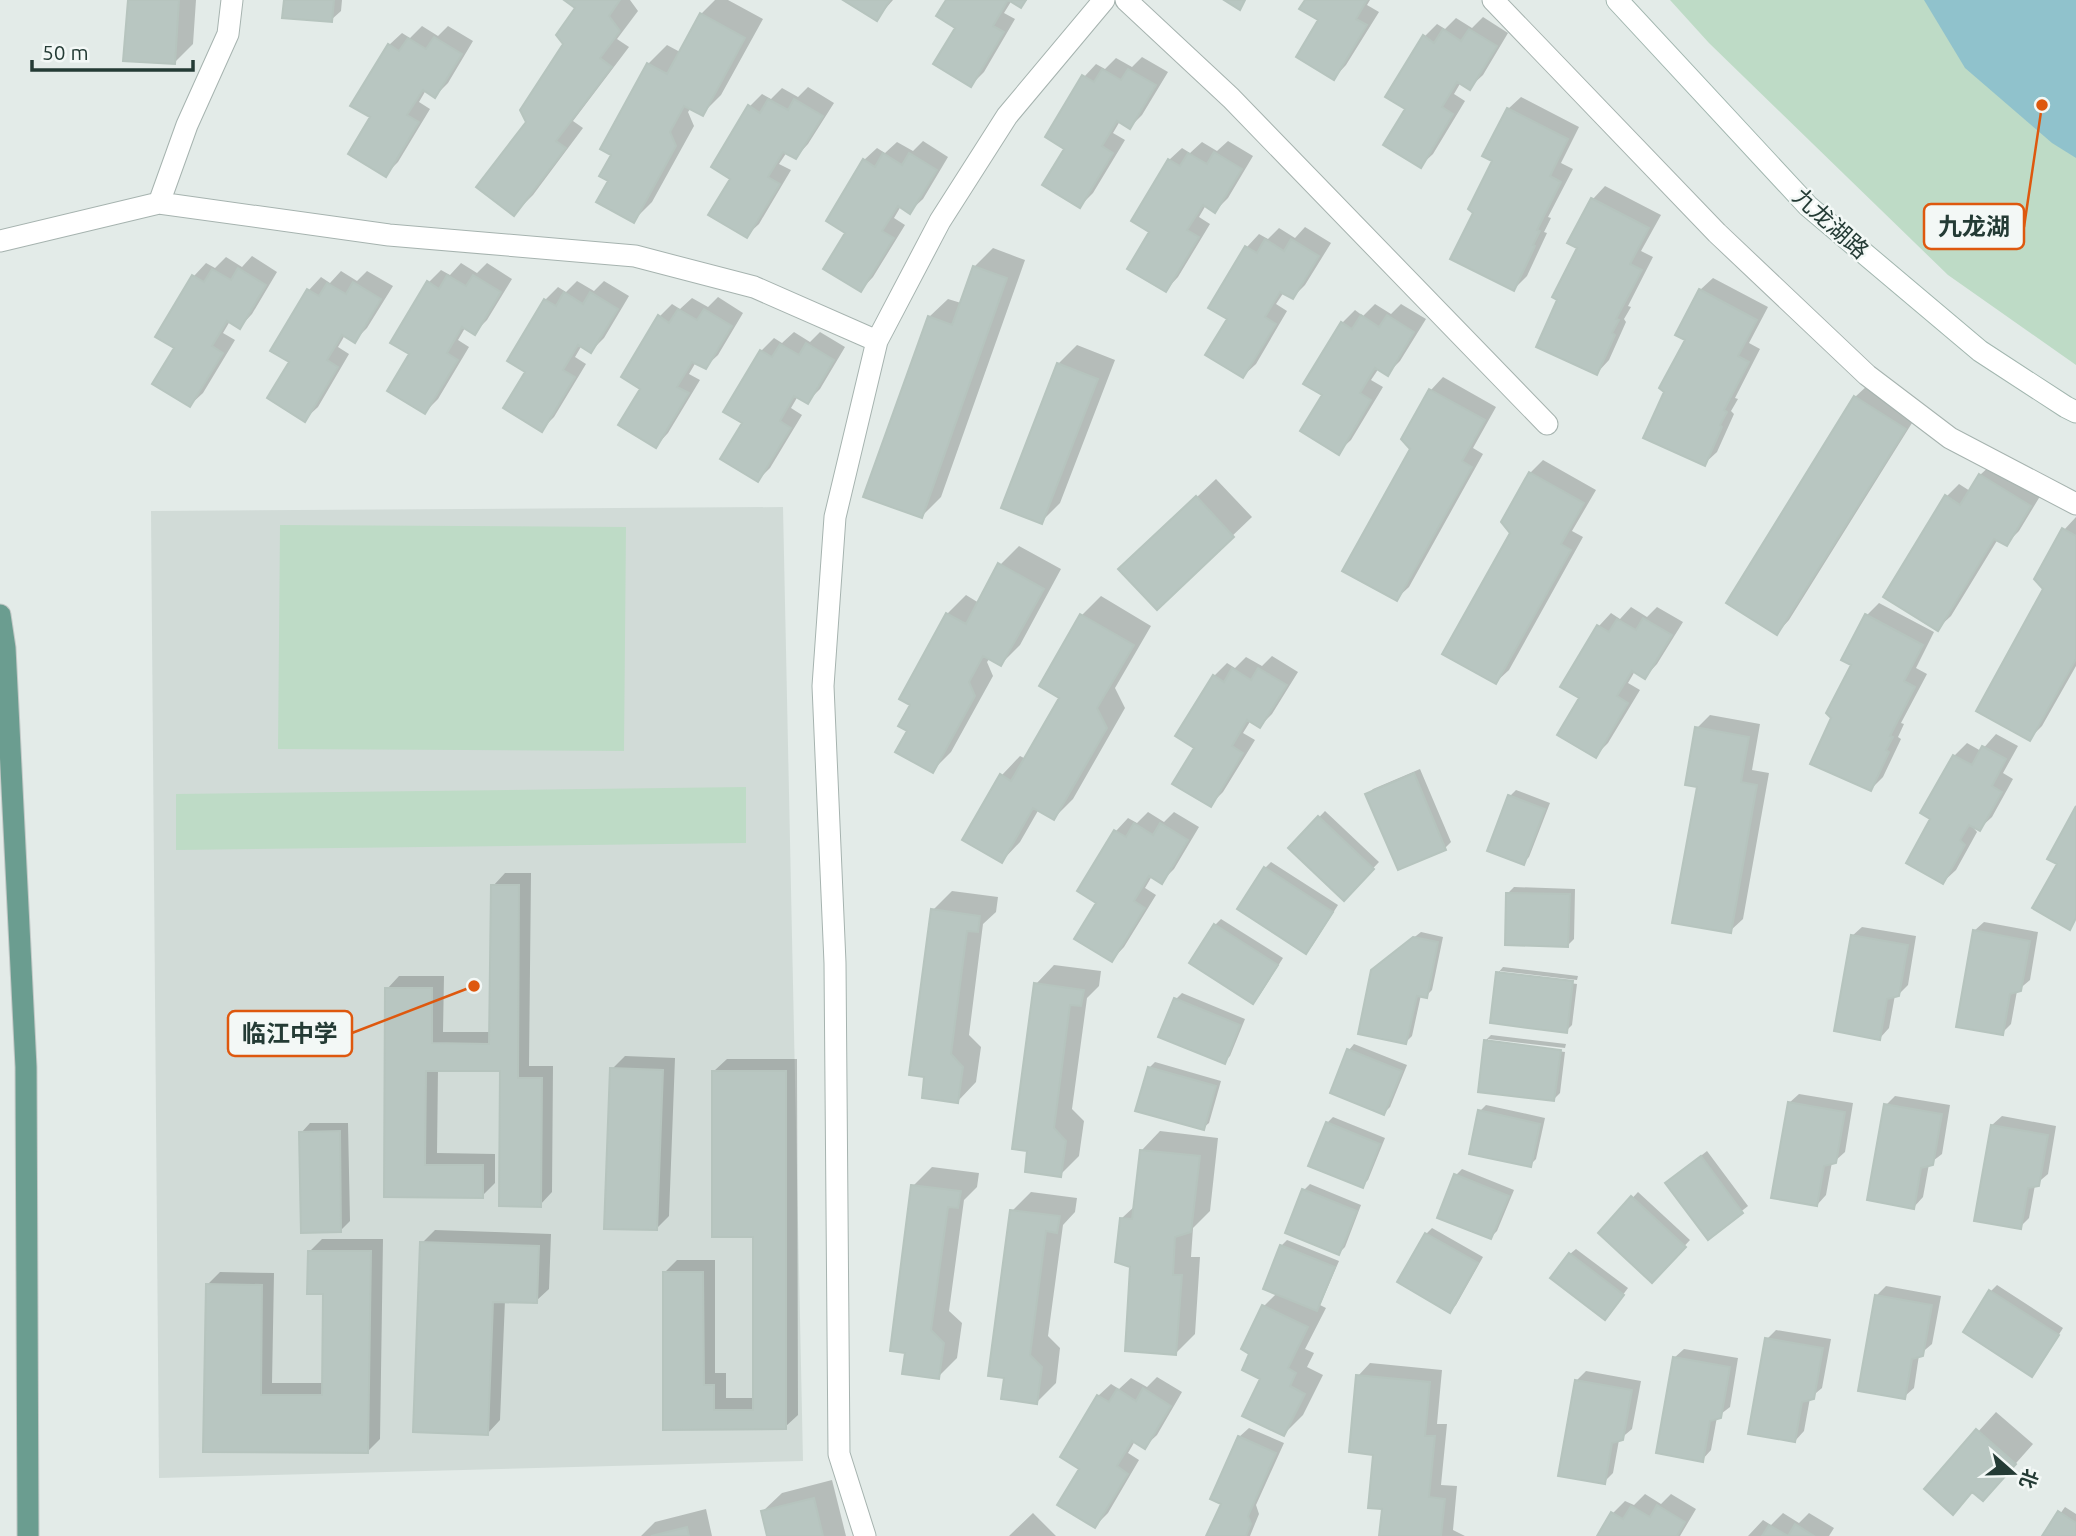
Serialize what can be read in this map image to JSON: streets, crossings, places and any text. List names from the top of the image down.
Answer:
{
  "streets": {
    "street": ["九龙湖路"]
  },
  "places": ["九龙湖", "临江中学"],
  "scale_bar": "50 m",
  "north": "right"
}
